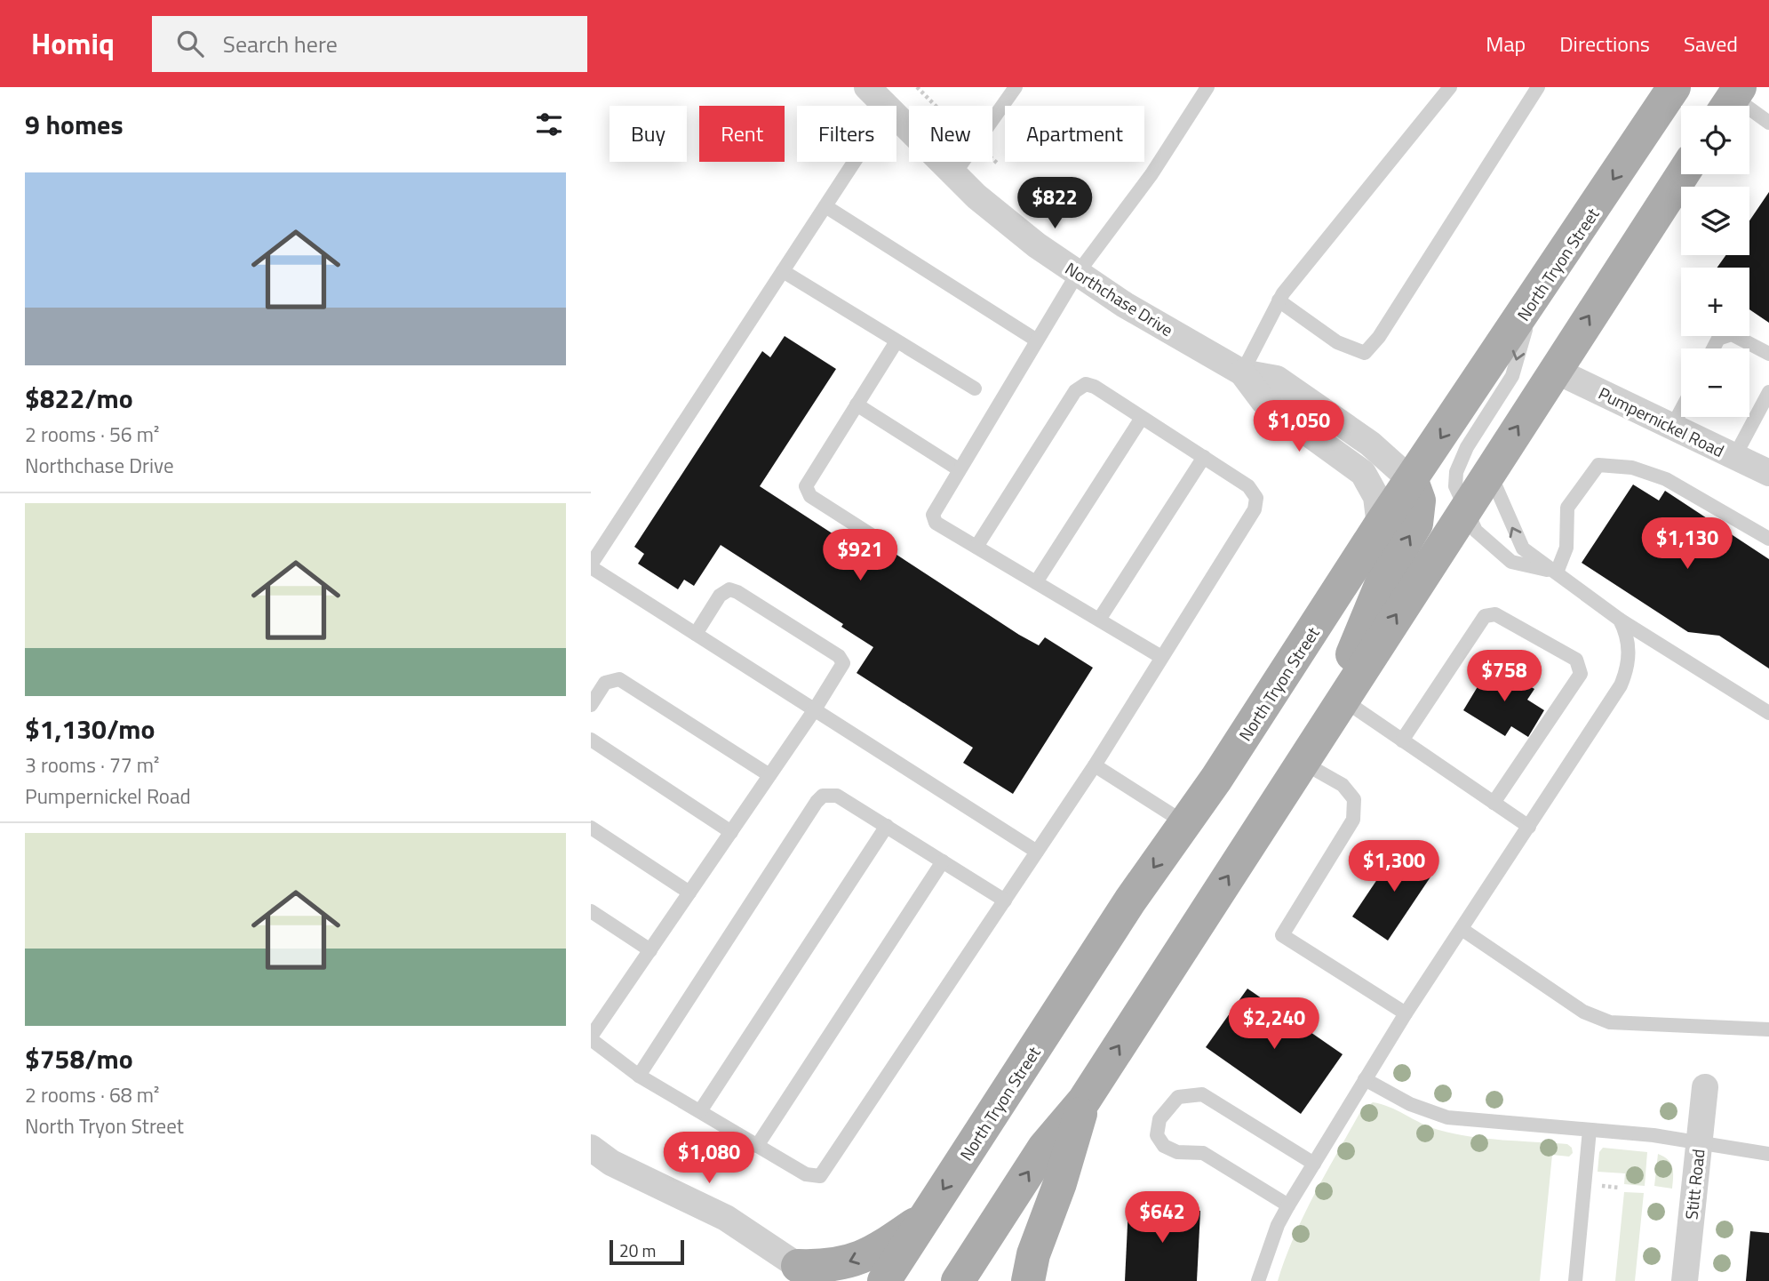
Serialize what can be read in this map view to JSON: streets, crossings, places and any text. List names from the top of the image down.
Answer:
{
  "streets": {
    "main road": ["North Tryon Street"],
    "street": ["Northchase Drive", "Pumpernickel Road", "Stitt Road"]
  },
  "crossings": [
    ["North Tryon Street", "Northchase Drive"]
  ],
  "scale_bar": "20 m",
  "page": {
    "header": "Homiq",
    "search": "Search here",
    "nav": ["Map", "Directions", "Saved"],
    "heading": "9 homes",
    "map_buttons": ["+", "−"],
    "chip": [
      "Buy",
      "Rent",
      "Filters",
      "New",
      "Apartment"
    ],
    "list": [
      {
        "name": "$822/mo",
        "note": "2 rooms · 56 m² · Northchase Drive"
      },
      {
        "name": "$1,130/mo",
        "note": "3 rooms · 77 m² · Pumpernickel Road"
      },
      {
        "name": "$758/mo",
        "note": "2 rooms · 68 m² · North Tryon Street"
      }
    ],
    "price": [
      "$822",
      "$1,050",
      "$1,130",
      "$921",
      "$758",
      "$1,300",
      "$2,240",
      "$1,080",
      "$642"
    ],
    "scale": "20 m"
  }
}
